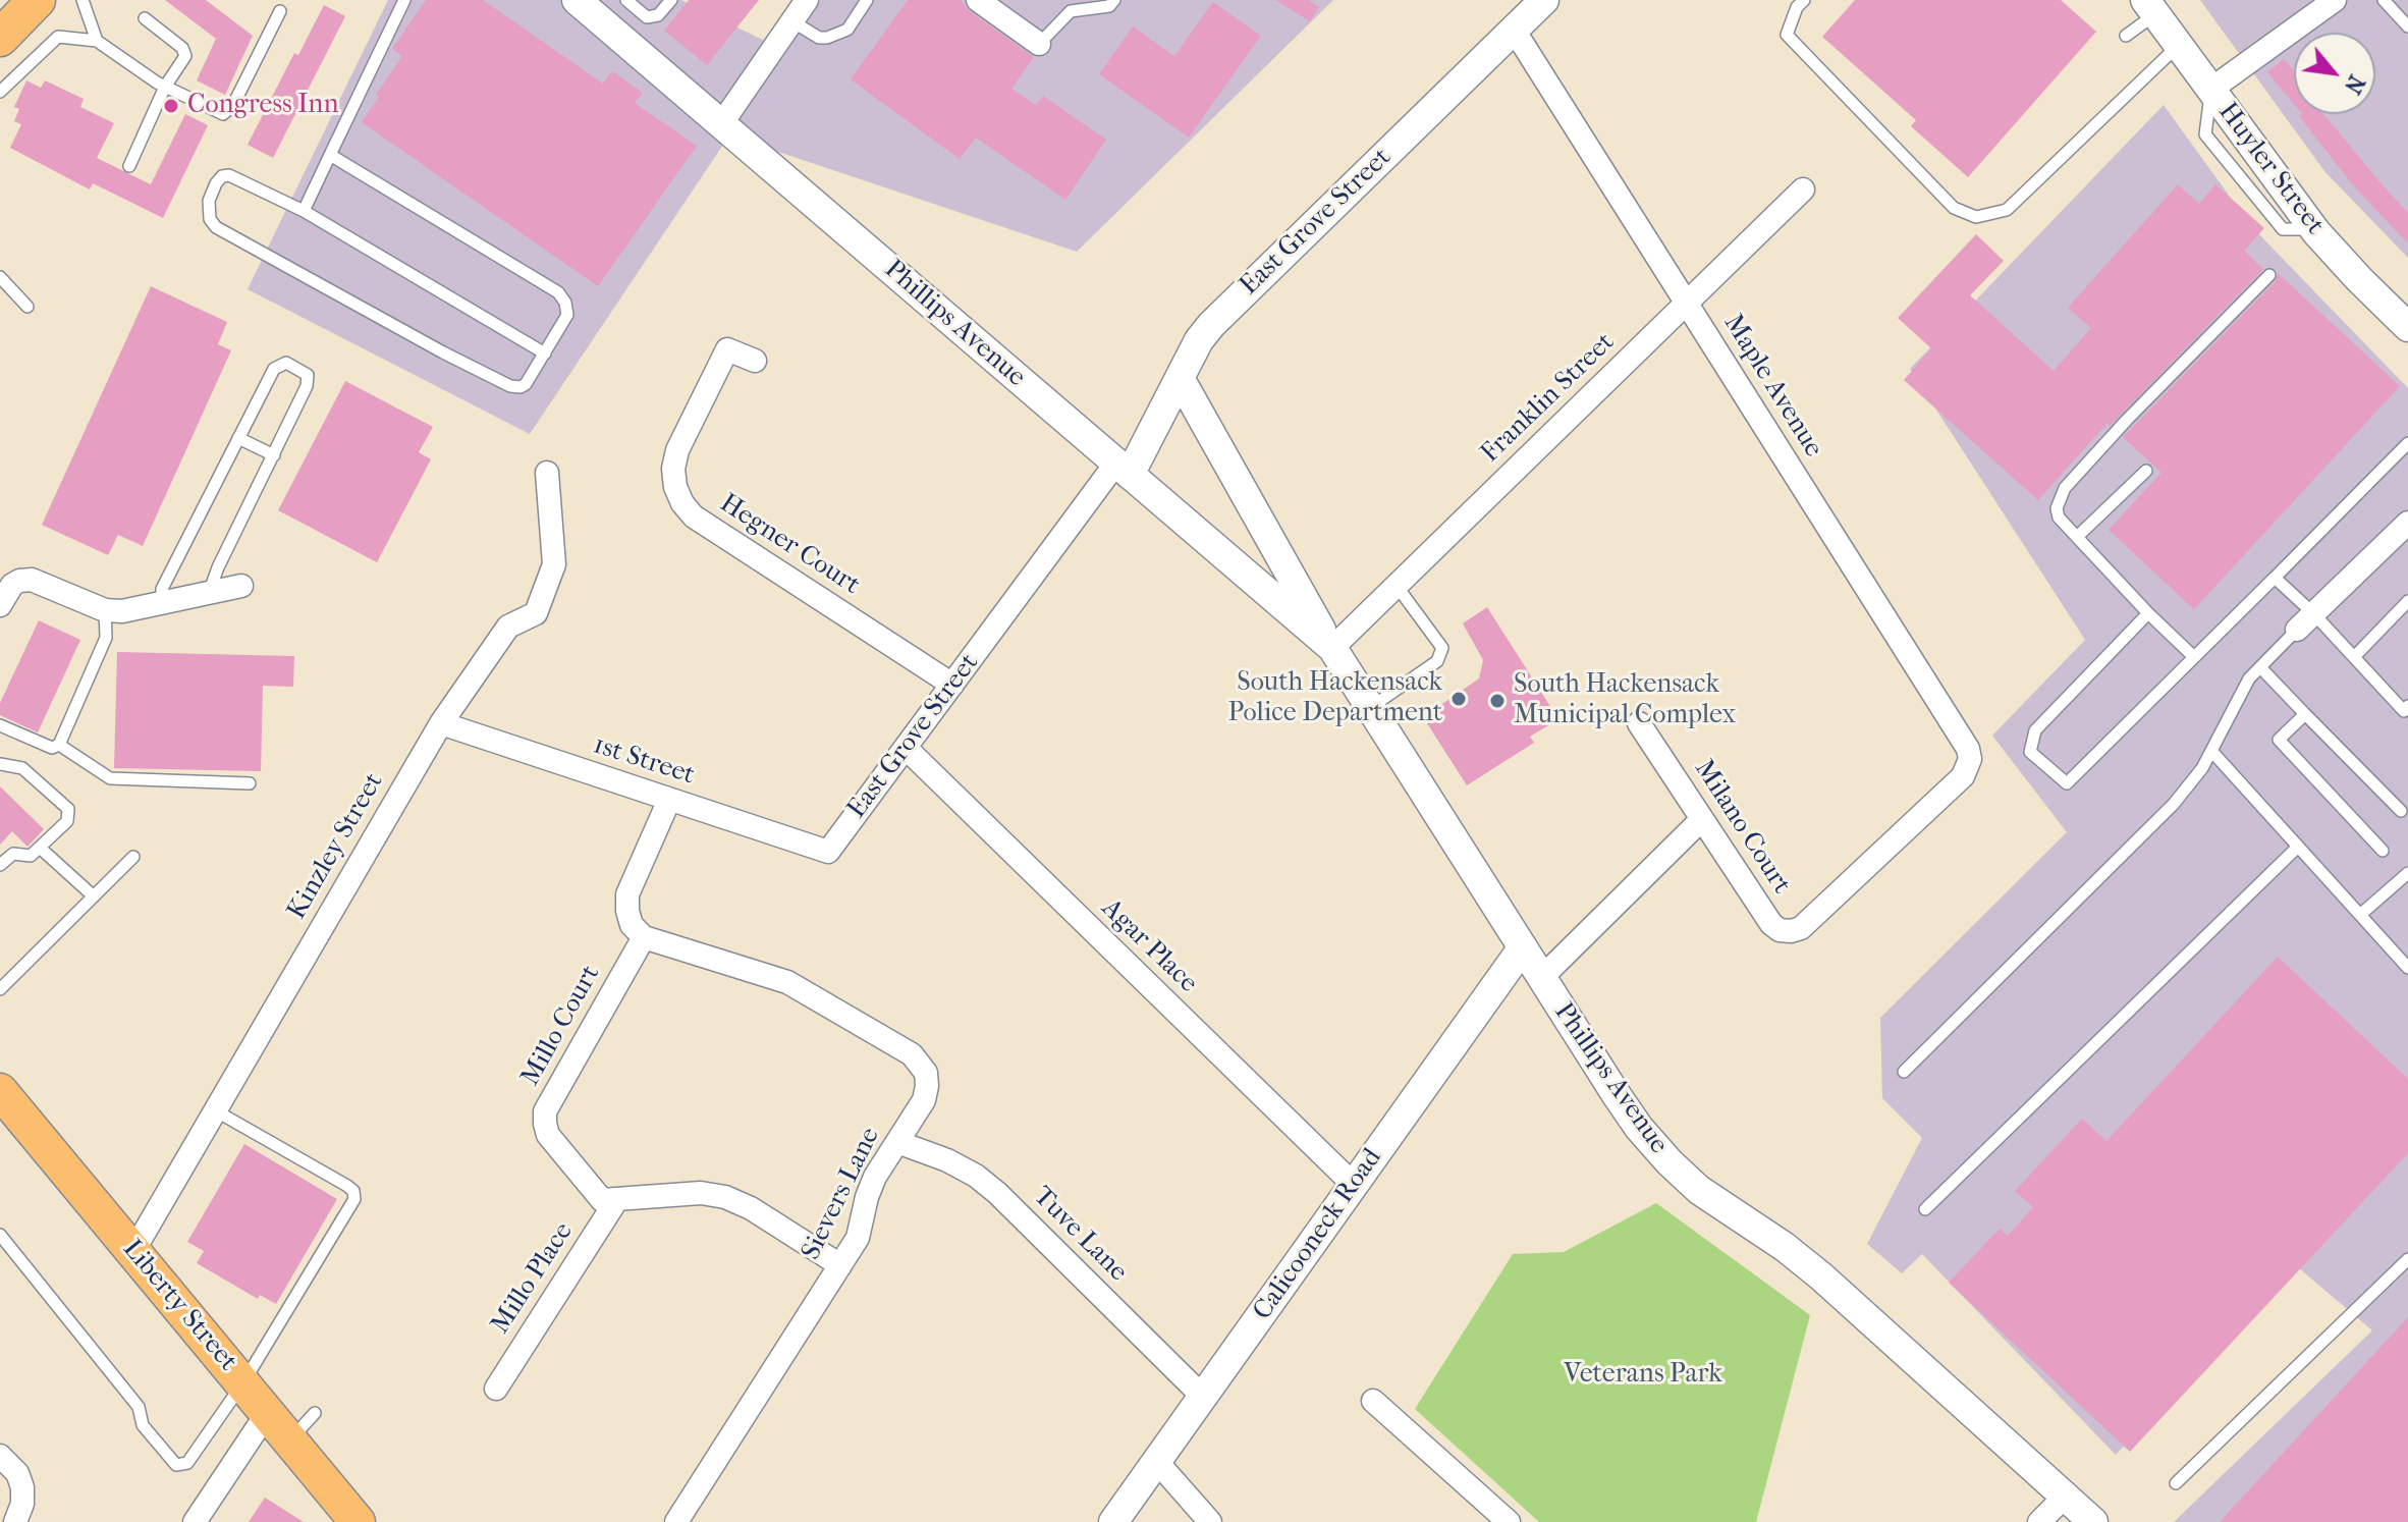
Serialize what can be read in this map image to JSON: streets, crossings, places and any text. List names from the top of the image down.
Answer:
{
  "streets": {
    "main road": ["Liberty Street"],
    "street": [
      "Huyler Street",
      "East Grove Street",
      "Phillips Avenue",
      "Maple Avenue",
      "Franklin Street",
      "Hegner Court",
      "1st Street",
      "Milano Court",
      "Kinzley Street",
      "Agar Place",
      "Millo Court",
      "Sievers Lane",
      "Tuve Lane",
      "Calicooneck Road",
      "Millo Place"
    ]
  },
  "crossings": [
    ["East Grove Street", "Phillips Avenue"],
    ["East Grove Street", "Maple Avenue"],
    ["East Grove Street", "Hegner Court"],
    ["East Grove Street", "1st Street"],
    ["East Grove Street", "Agar Place"],
    ["Phillips Avenue", "Franklin Street"],
    ["Phillips Avenue", "Calicooneck Road"],
    ["Maple Avenue", "Franklin Street"],
    ["Maple Avenue", "Milano Court"],
    ["1st Street", "Kinzley Street"],
    ["Kinzley Street", "Liberty Street"],
    ["Agar Place", "Calicooneck Road"],
    ["Millo Court", "Sievers Lane"],
    ["Millo Court", "Millo Place"],
    ["Sievers Lane", "Tuve Lane"],
    ["Tuve Lane", "Calicooneck Road"]
  ],
  "parks": ["Veterans Park"],
  "places": ["Congress Inn", "South Hackensack Police Department", "South Hackensack Municipal Complex"],
  "north": "bottom right"
}
